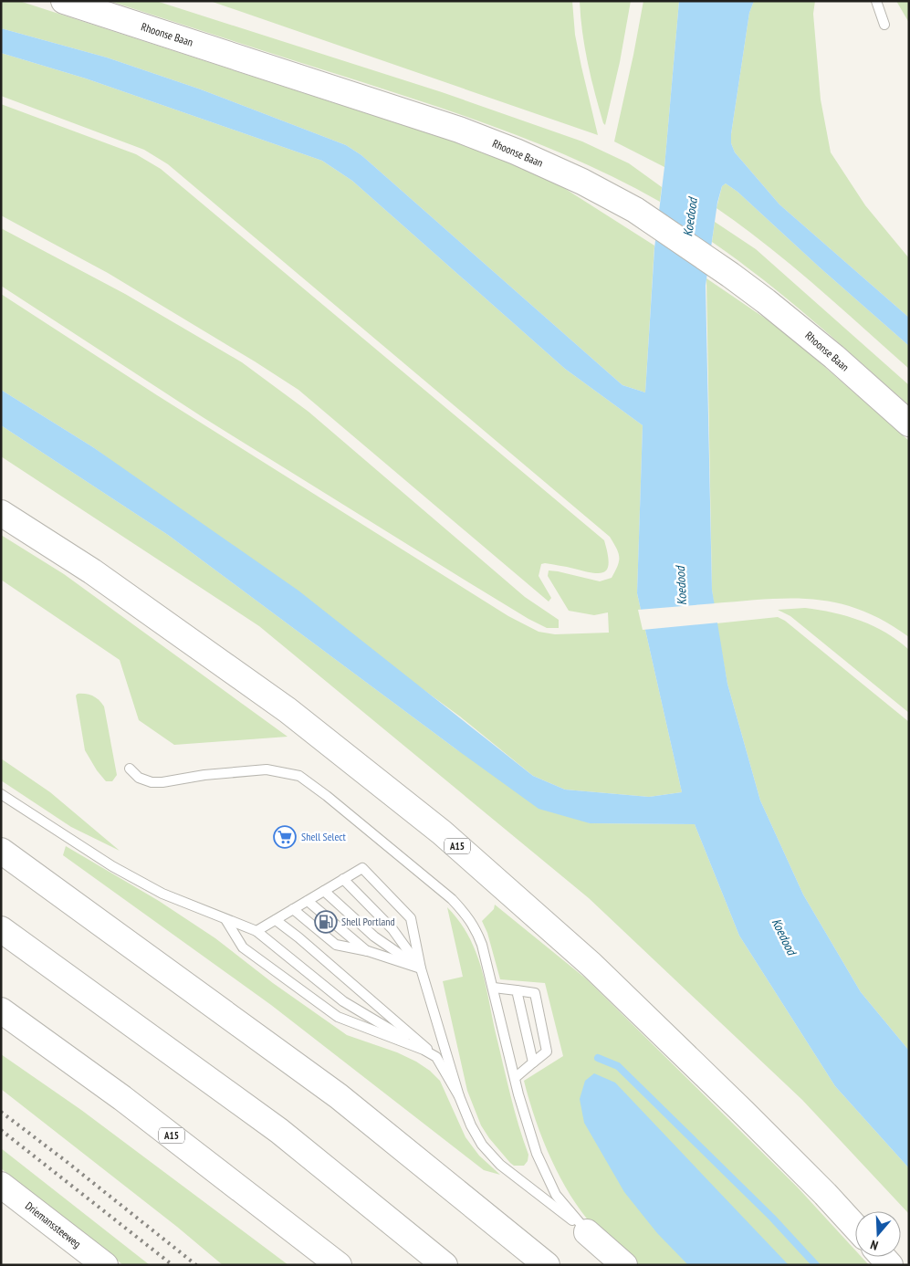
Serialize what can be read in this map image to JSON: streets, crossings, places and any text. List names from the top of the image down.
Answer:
{
  "streets": {
    "main road": ["Rhoonse Baan", "A15", "Driemanssteeweg"]
  },
  "water": ["Koedood"],
  "places": {
    "supermarket": ["Shell Select"],
    "fuel station": ["Shell Portland"]
  },
  "north": "bottom"
}
